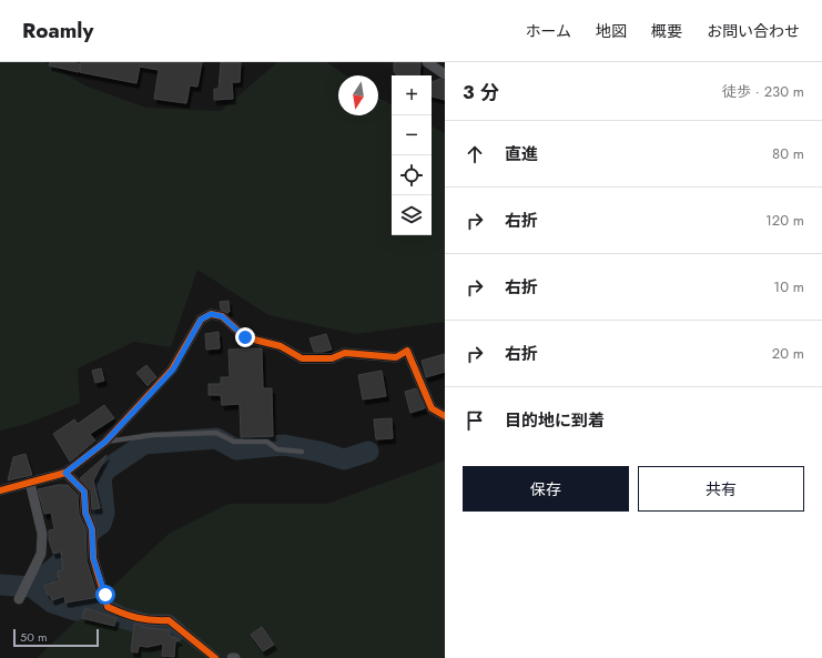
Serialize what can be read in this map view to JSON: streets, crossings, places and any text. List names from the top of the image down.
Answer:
{
  "scale_bar": "50 m",
  "north": "bottom",
  "page": {
    "header": "Roamly",
    "nav": [
      "ホーム",
      "地図",
      "概要",
      "お問い合わせ"
    ],
    "heading": ["3 分", "徒歩 · 230 m"],
    "map_buttons": ["+", "−"],
    "list": [
      ["直進", "80 m"],
      ["右折", "120 m"],
      ["右折", "10 m"],
      ["右折", "20 m"],
      "目的地に到着"
    ],
    "buttons": ["保存", "共有"],
    "scale": "50 m"
  }
}
